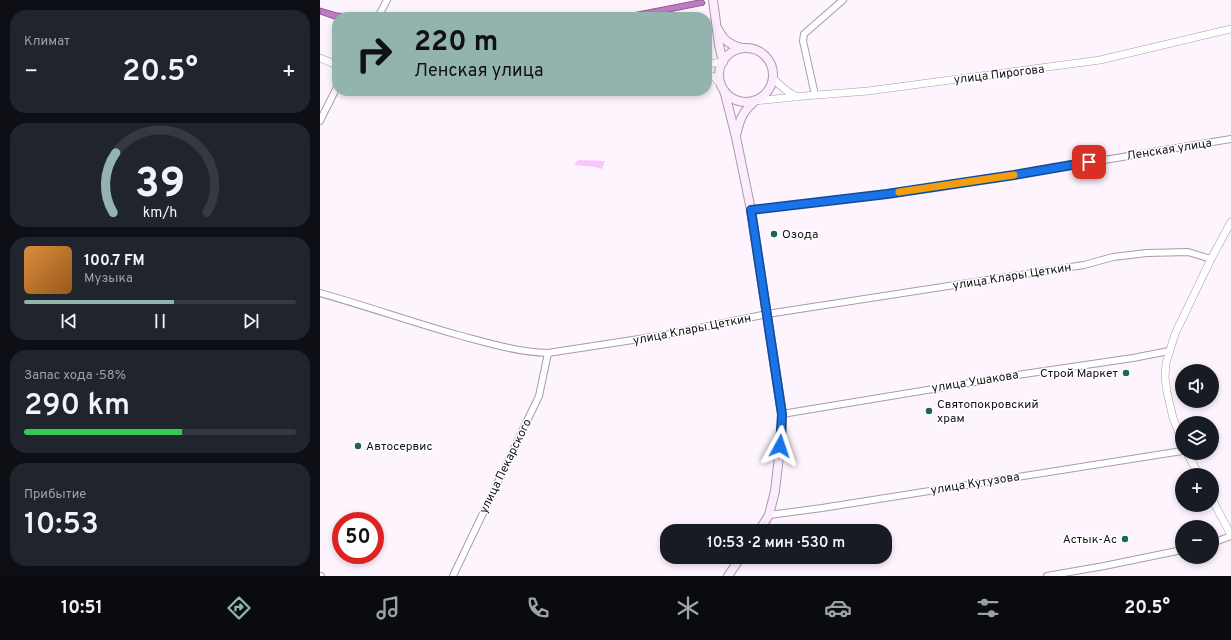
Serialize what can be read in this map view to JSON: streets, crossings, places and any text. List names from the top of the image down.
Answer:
{
  "streets": {
    "street": [
      "улица Пирогова",
      "Ленская улица",
      "улица Клары Цеткин",
      "улица Ушакова",
      "улица Пекарского",
      "улица Кутузова"
    ]
  },
  "crossings": [
    ["улица Клары Цеткин", "улица Пекарского"]
  ],
  "places": [
    "Озода",
    "Строй Маркет",
    "Святопокровский храм",
    "Автосервис",
    "Астык-Ас"
  ],
  "page": {
    "tile": [
      "Климат",
      ["Запас хода · 58%", "290 km"],
      ["Прибытие", "10:53"]
    ],
    "turn": ["220 m", "Ленская улица"],
    "heat": ["−", "20.5°", "+"],
    "song": ["100.7 FM", "Музыка"],
    "map_buttons": ["+", "−"],
    "limit": "50",
    "trip": "10:53 · 2 мин · 530 m",
    "tabs": ["10:51", "20.5°"],
    "gauge": ["39", "km/h"]
  }
}
